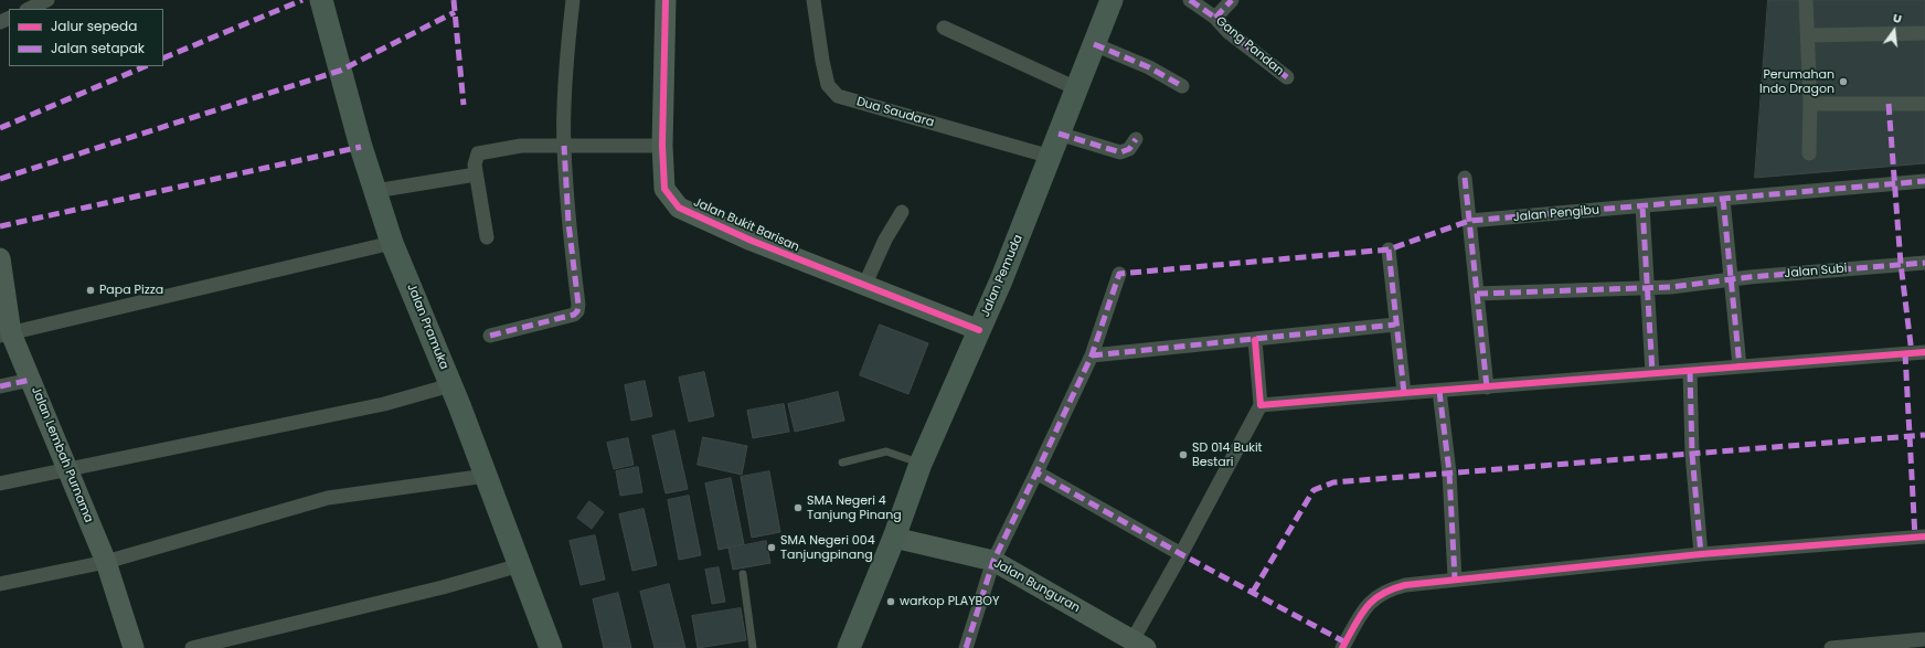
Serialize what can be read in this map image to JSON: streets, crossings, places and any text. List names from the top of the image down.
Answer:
{
  "streets": {
    "main road": ["Jalan Pemuda", "Jalan Pramuka"],
    "street": [
      "Gang Pandan",
      "Dua Saudara",
      "Jalan Pengibu",
      "Jalan Bukit Barisan",
      "Jalan Subi",
      "Jalan Lembah Purnama",
      "Jalan Bunguran"
    ]
  },
  "crossings": [
    ["Dua Saudara", "Jalan Pemuda"],
    ["Jalan Bukit Barisan", "Jalan Pemuda"],
    ["Jalan Pemuda", "Jalan Bunguran"]
  ],
  "places": [
    "Perumahan Indo Dragon",
    "Papa Pizza",
    "SD 014 Bukit Bestari",
    "SMA Negeri 4 Tanjung Pinang",
    "SMA Negeri 004 Tanjungpinang",
    "warkop PLAYBOY"
  ],
  "legend": ["Jalur sepeda", "Jalan setapak"],
  "north": "top"
}
